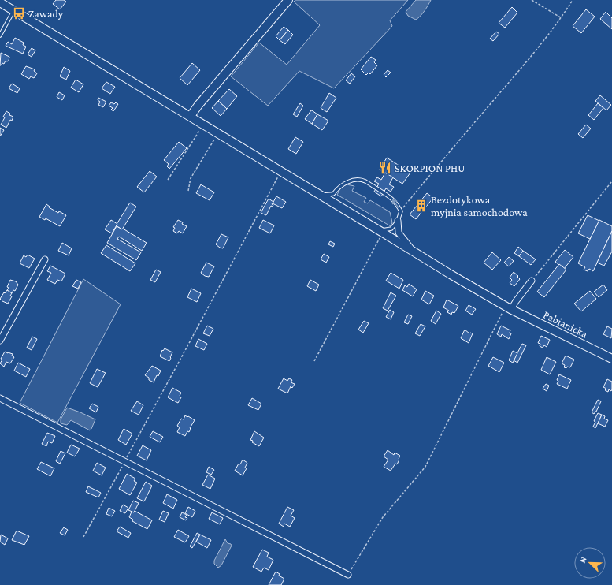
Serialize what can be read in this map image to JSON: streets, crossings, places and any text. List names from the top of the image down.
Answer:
{
  "streets": {
    "main road": ["Pabianicka"]
  },
  "places": {
    "bus stop": ["Zawady"],
    "restaurant": ["SKORPION PHU"],
    "building": ["Bezdotykowa myjnia samochodowa"]
  },
  "north": "top left"
}
